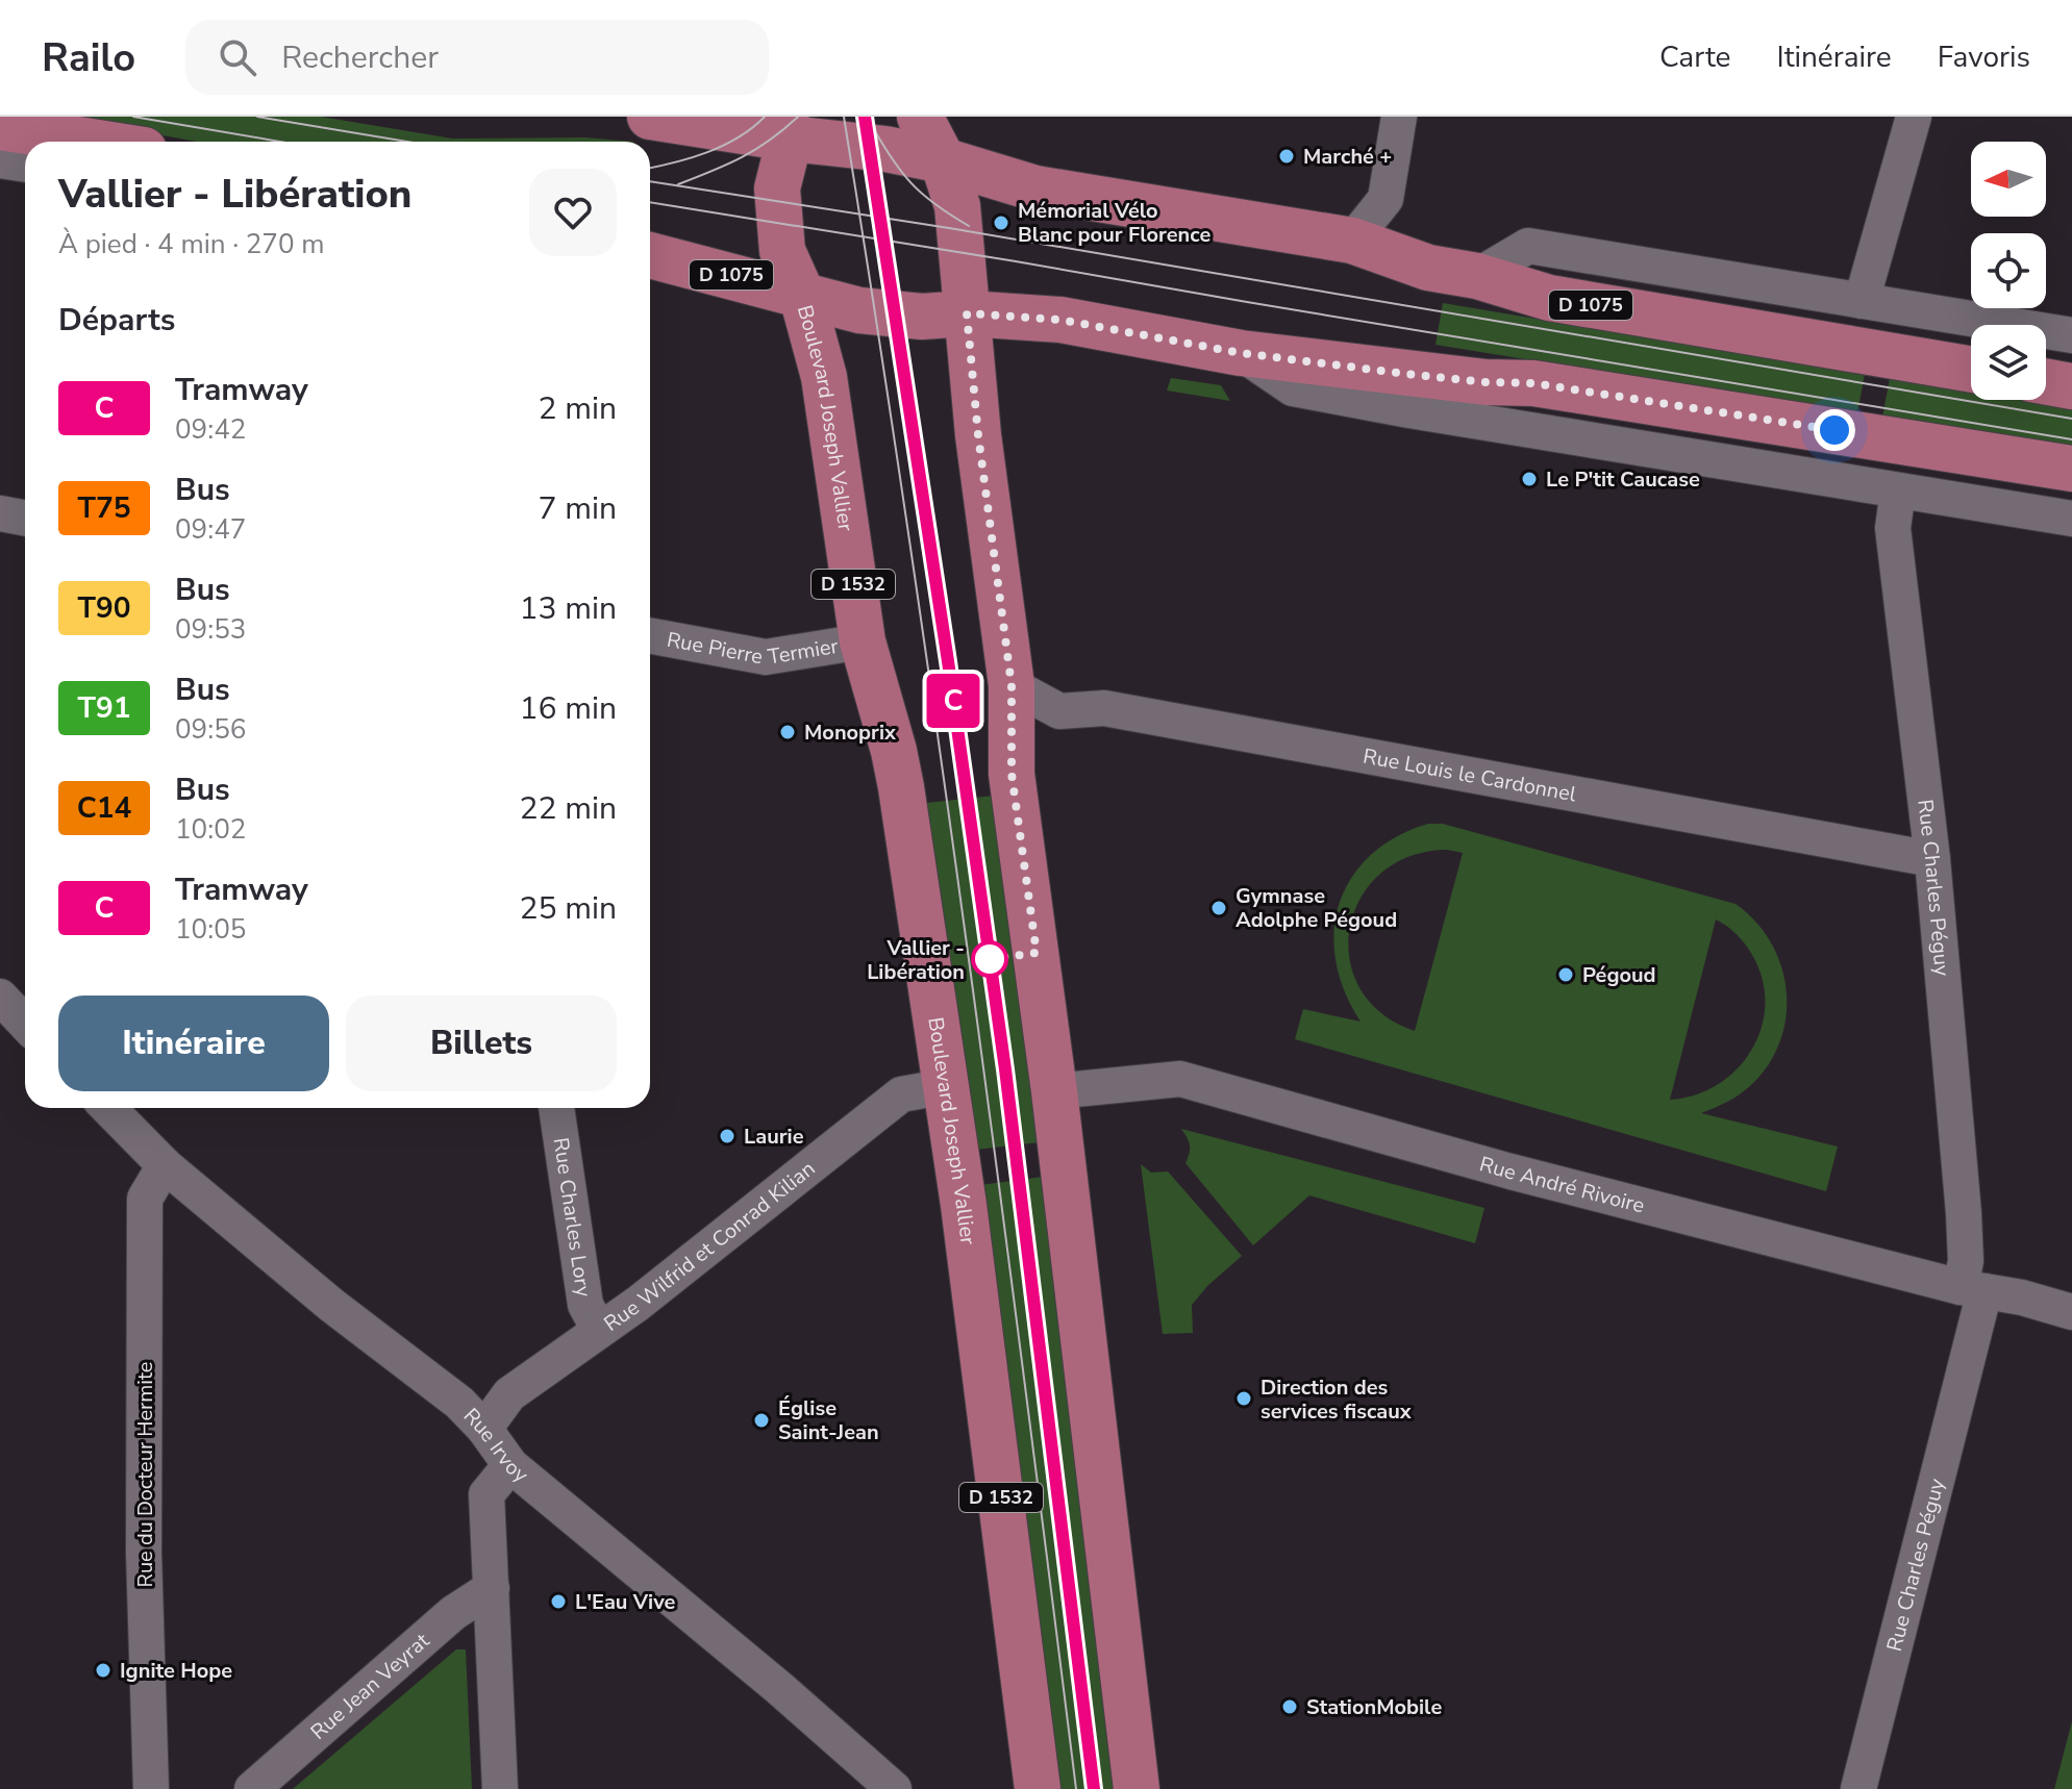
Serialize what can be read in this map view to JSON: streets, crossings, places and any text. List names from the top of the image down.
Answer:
{
  "streets": {
    "main road": ["D 1075", "Boulevard Joseph Vallier", "D 1532"],
    "street": [
      "Rue Pierre Termier",
      "Rue Louis le Cardonnel",
      "Rue Charles Péguy",
      "Rue André Rivoire",
      "Rue Charles Lory",
      "Rue Wilfrid et Conrad Kilian",
      "Rue Irvoy",
      "Rue du Docteur Hermite",
      "Rue Jean Veyrat"
    ]
  },
  "crossings": [
    ["D 1075", "Boulevard Joseph Vallier"],
    ["Boulevard Joseph Vallier", "Rue Pierre Termier"],
    ["Boulevard Joseph Vallier", "Rue Wilfrid et Conrad Kilian"],
    ["Rue Louis le Cardonnel", "Rue Charles Péguy"],
    ["Rue Charles Péguy", "Rue André Rivoire"],
    ["Rue Charles Lory", "Rue Wilfrid et Conrad Kilian"],
    ["Rue Wilfrid et Conrad Kilian", "Rue Irvoy"],
    ["Rue Irvoy", "Rue du Docteur Hermite"]
  ],
  "places": [
    "Marché +",
    "Mémorial Vélo Blanc pour Florence",
    "Le P'tit Caucase",
    "Monoprix",
    "Gymnase Adolphe Pégoud",
    "Vallier - Libération",
    "Pégoud",
    "Laurie",
    "Direction des services fiscaux",
    "Église Saint-Jean",
    "L'Eau Vive",
    "Ignite Hope",
    "StationMobile"
  ],
  "lines": ["tram line C"],
  "north": "left",
  "page": {
    "header": "Railo",
    "search": "Rechercher",
    "nav": ["Carte", "Itinéraire", "Favoris"],
    "on_map": "C",
    "heading": [
      ["Vallier - Libération", "À pied · 4 min · 270 m"],
      "Départs"
    ],
    "list": [
      {
        "mark": "C",
        "name": "Tramway",
        "note": "09:42",
        "value": "2 min"
      },
      {
        "mark": "T75",
        "name": "Bus",
        "note": "09:47",
        "value": "7 min"
      },
      {
        "mark": "T90",
        "name": "Bus",
        "note": "09:53",
        "value": "13 min"
      },
      {
        "mark": "T91",
        "name": "Bus",
        "note": "09:56",
        "value": "16 min"
      },
      {
        "mark": "C14",
        "name": "Bus",
        "note": "10:02",
        "value": "22 min"
      },
      {
        "mark": "C",
        "name": "Tramway",
        "note": "10:05",
        "value": "25 min"
      }
    ],
    "buttons": ["Itinéraire", "Billets"]
  }
}
